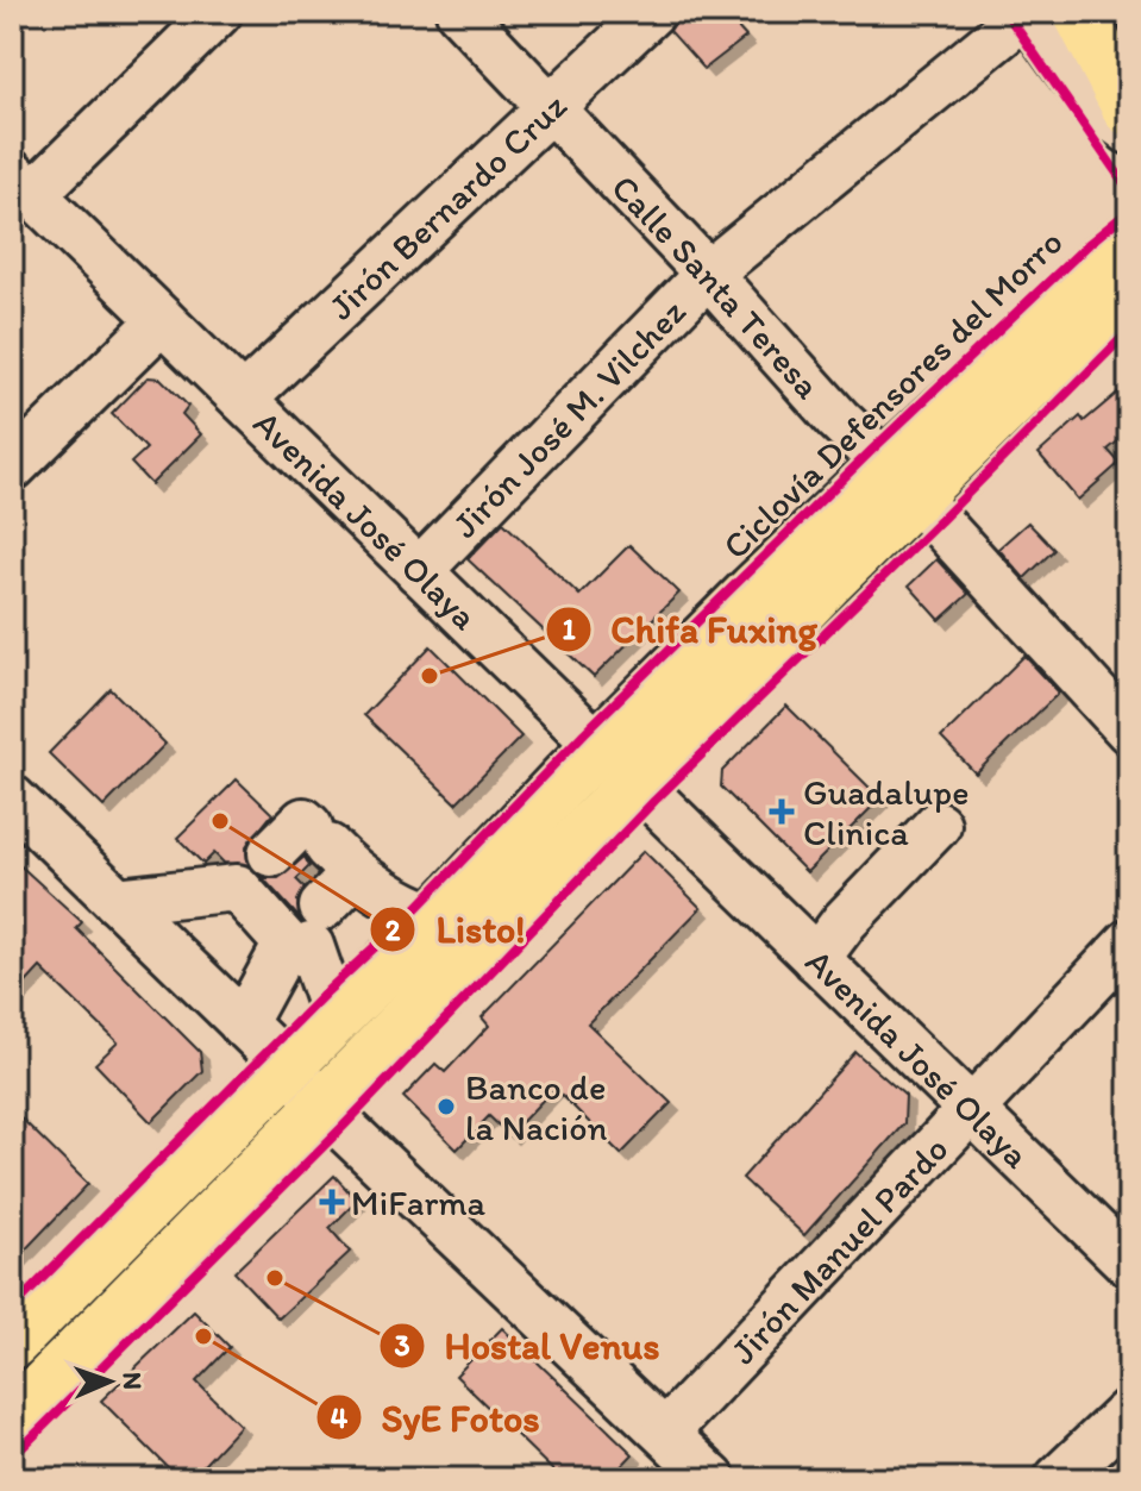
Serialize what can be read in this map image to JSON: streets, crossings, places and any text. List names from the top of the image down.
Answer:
{
  "streets": {
    "street": [
      "Jirón Bernardo Cruz",
      "Calle Santa Teresa",
      "Jirón José M. Vilchez",
      "Avenida José Olaya",
      "Jirón Manuel Pardo"
    ],
    "cycle path": ["Ciclovía Defensores del Morro"]
  },
  "crossings": [
    ["Jirón Bernardo Cruz", "Calle Santa Teresa"],
    ["Jirón Bernardo Cruz", "Avenida José Olaya"],
    ["Calle Santa Teresa", "Jirón José M. Vilchez"],
    ["Jirón José M. Vilchez", "Avenida José Olaya"],
    ["Avenida José Olaya", "Jirón Manuel Pardo"]
  ],
  "places": {
    "other": [
      "Chifa Fuxing",
      "Listo!",
      "Banco de la Nación",
      "Hostal Venus",
      "SyE Fotos"
    ],
    "health": ["Guadalupe Clinica", "MiFarma"]
  },
  "north": "right"
}
